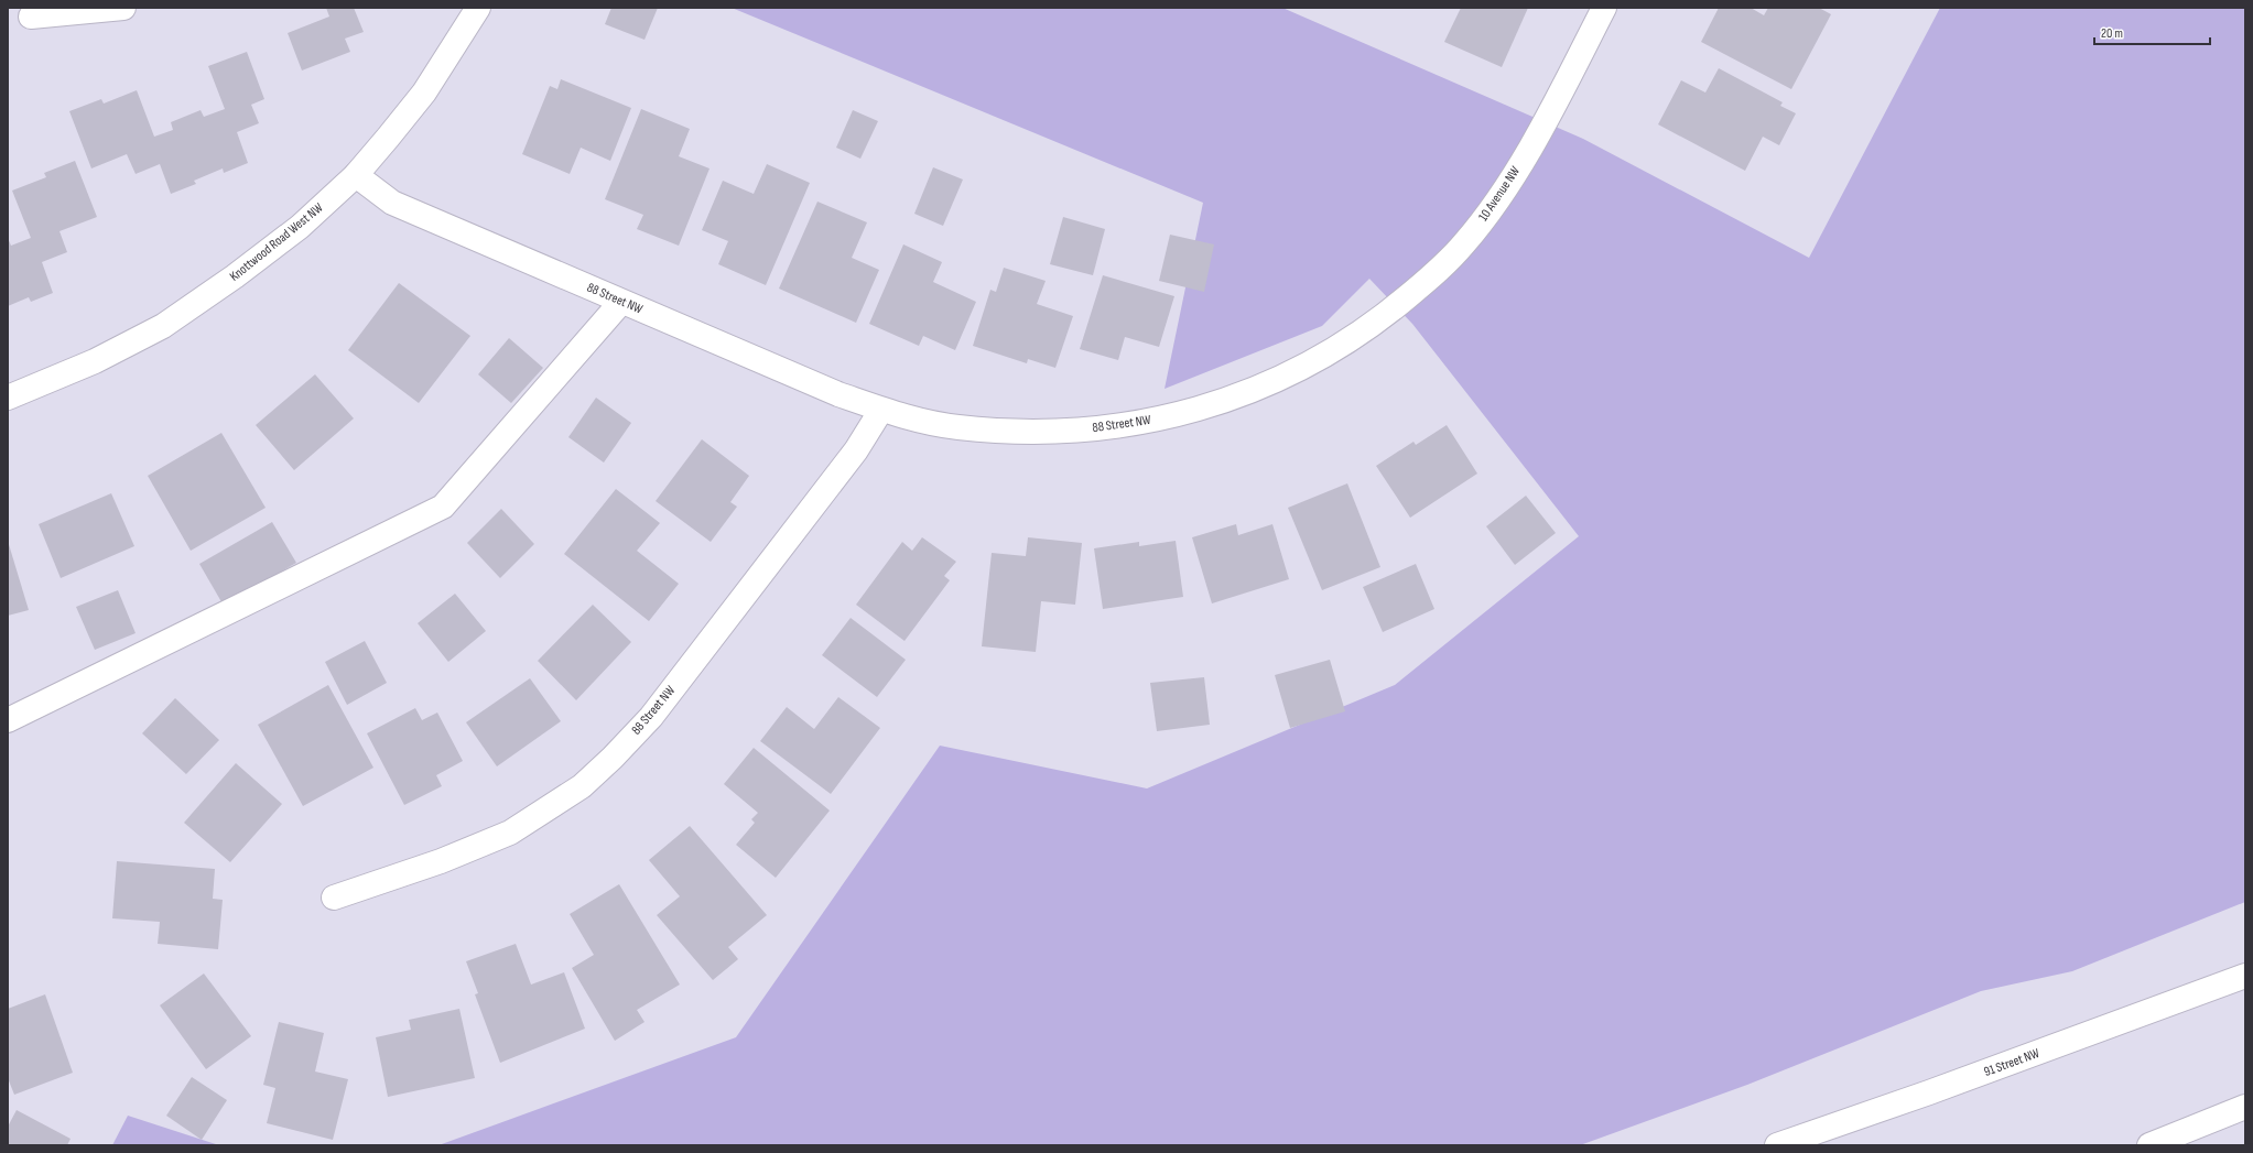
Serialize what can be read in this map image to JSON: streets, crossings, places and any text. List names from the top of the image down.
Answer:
{
  "streets": {
    "street": [
      "10 Avenue NW",
      "Knottwood Road West NW",
      "88 Street NW",
      "91 Street NW"
    ]
  },
  "crossings": [
    ["10 Avenue NW", "88 Street NW"],
    ["Knottwood Road West NW", "88 Street NW"]
  ],
  "scale_bar": "20 m"
}
